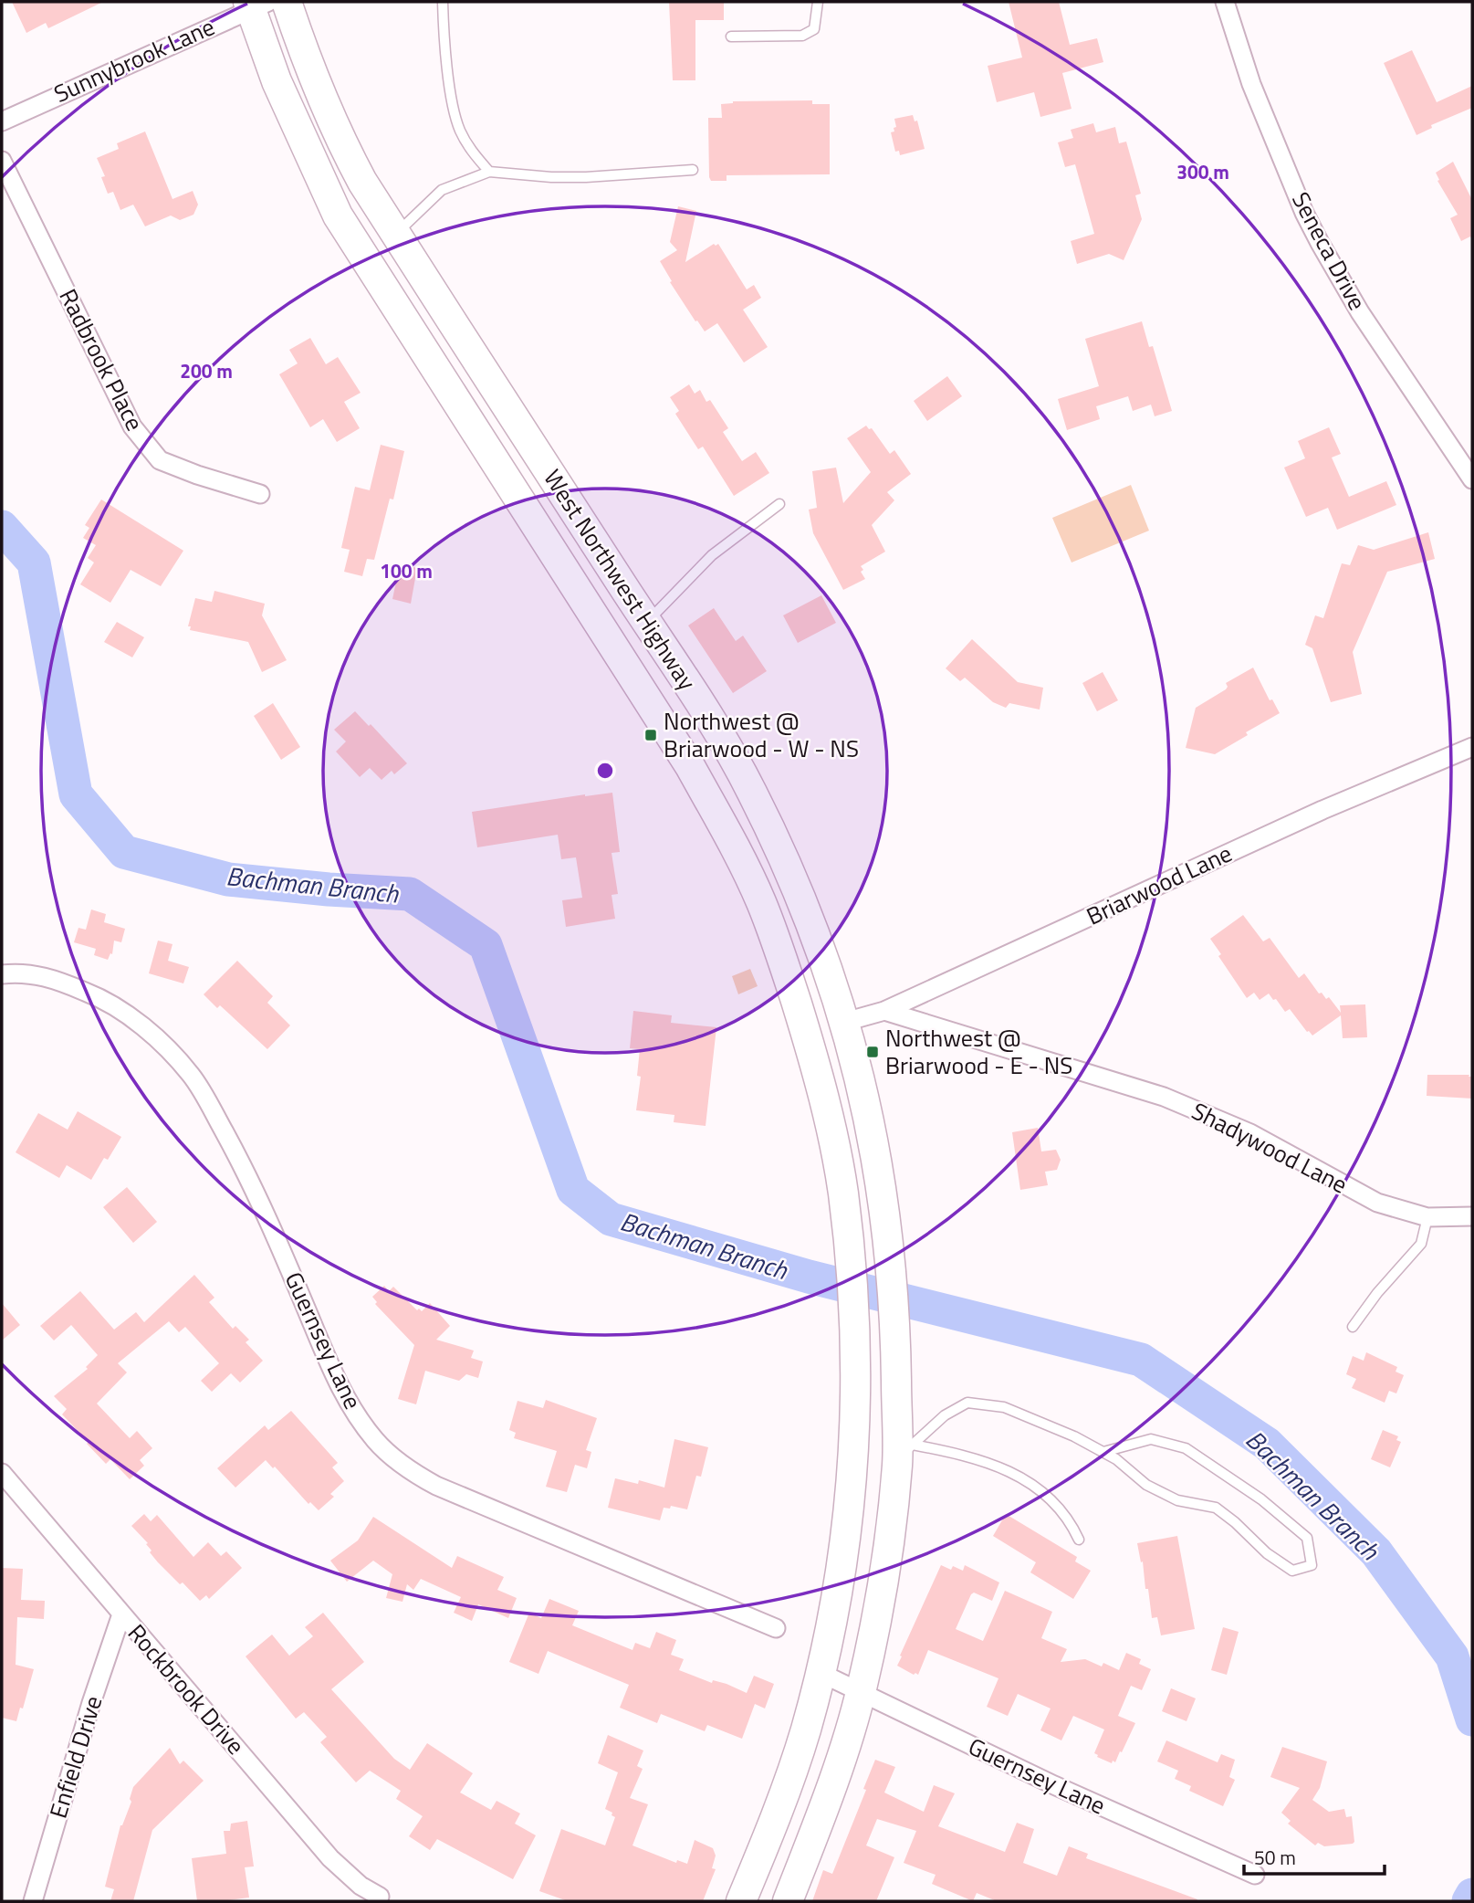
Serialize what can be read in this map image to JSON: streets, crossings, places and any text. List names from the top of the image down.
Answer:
{
  "streets": {
    "main road": ["West Northwest Highway"],
    "street": [
      "Sunnybrook Lane",
      "Seneca Drive",
      "Radbrook Place",
      "Briarwood Lane",
      "Shadywood Lane",
      "Guernsey Lane",
      "Rockbrook Drive",
      "Enfield Drive"
    ]
  },
  "crossings": [
    ["Sunnybrook Lane", "West Northwest Highway"],
    ["West Northwest Highway", "Briarwood Lane"],
    ["West Northwest Highway", "Guernsey Lane"],
    ["Briarwood Lane", "Shadywood Lane"],
    ["Rockbrook Drive", "Enfield Drive"]
  ],
  "water": ["Bachman Branch"],
  "places": {
    "transit": ["Northwest @ Briarwood - W - NS", "Northwest @ Briarwood - E - NS"]
  },
  "scale_bar": "50 m",
  "rings": ["300 m", "200 m", "100 m"]
}
